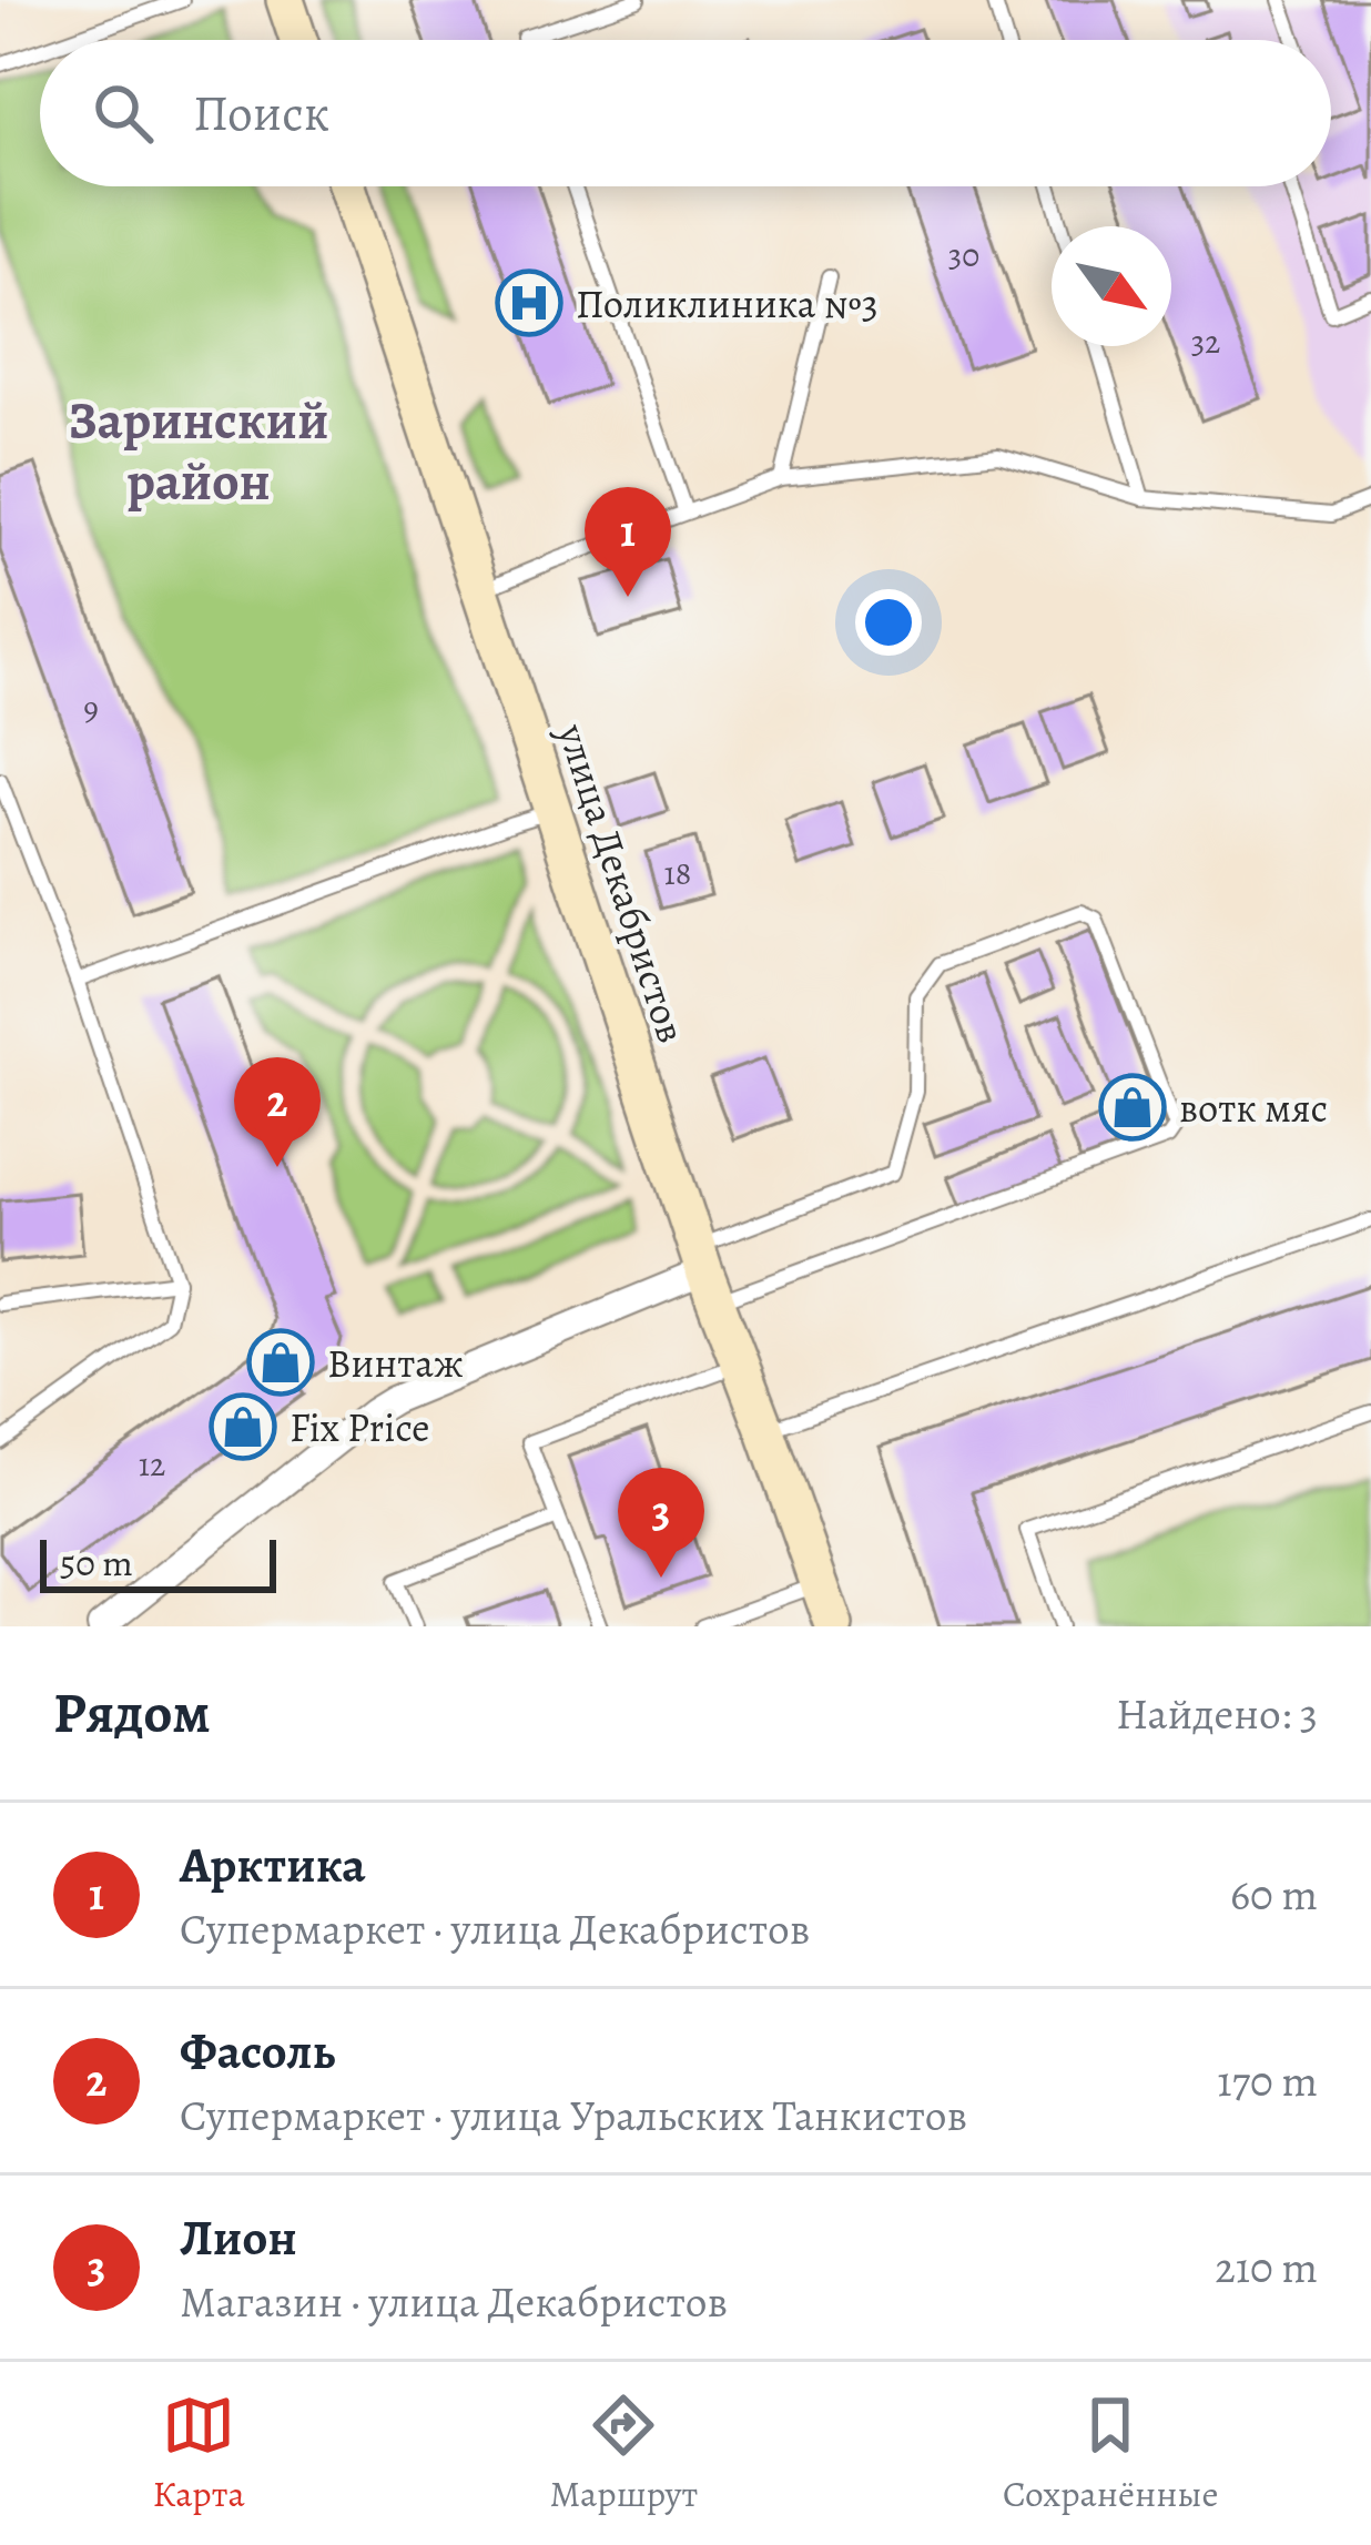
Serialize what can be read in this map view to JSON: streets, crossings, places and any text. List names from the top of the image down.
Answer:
{
  "streets": {
    "street": ["улица Декабристов"]
  },
  "districts": ["Заринский район"],
  "places": {
    "hospital": ["Поликлиника №3"],
    "shop": ["вотк мяс", "Винтаж", "Fix Price"]
  },
  "house_numbers": [
    "30",
    "32",
    "9",
    "18",
    "12"
  ],
  "scale_bar": "50 m",
  "north": "bottom right",
  "page": {
    "search": "Поиск",
    "pins": ["1", "2", "3"],
    "scale": "50 m",
    "heading": ["Рядом", "Найдено: 3"],
    "list": [
      {
        "mark": "1",
        "name": "Арктика",
        "note": "Супермаркет · улица Декабристов",
        "value": "60 m"
      },
      {
        "mark": "2",
        "name": "Фасоль",
        "note": "Супермаркет · улица Уральских Танкистов",
        "value": "170 m"
      },
      {
        "mark": "3",
        "name": "Лион",
        "note": "Магазин · улица Декабристов",
        "value": "210 m"
      }
    ],
    "nav": ["Карта", "Маршрут", "Сохранённые"]
  }
}
